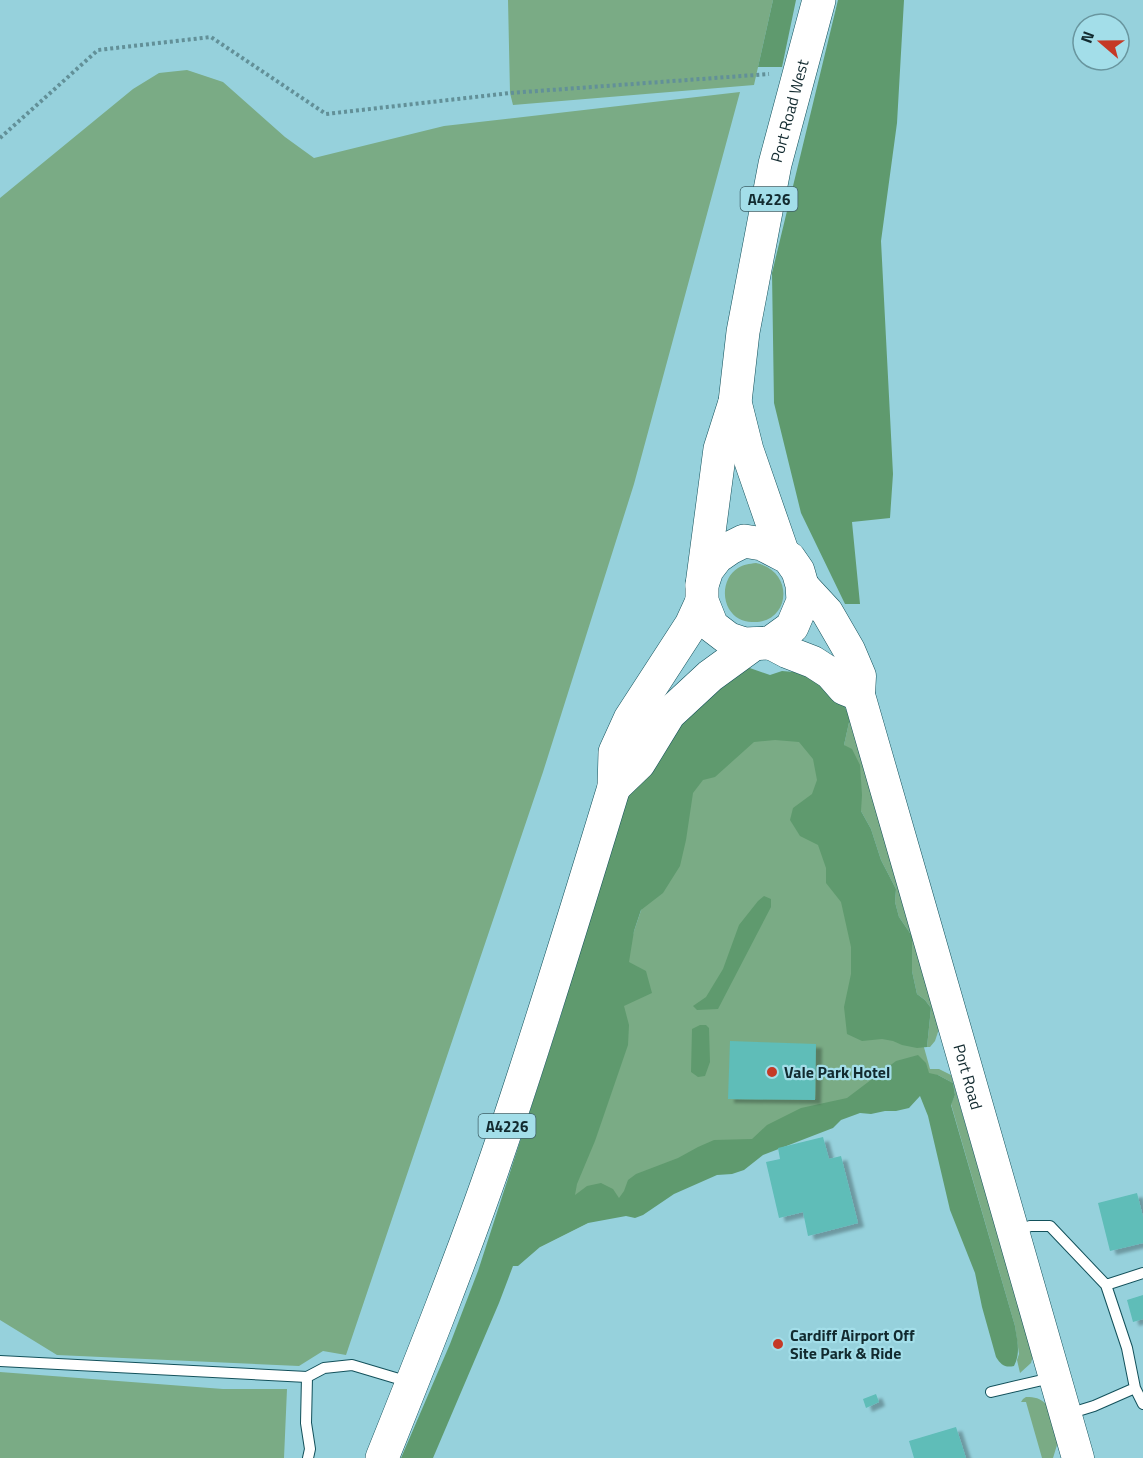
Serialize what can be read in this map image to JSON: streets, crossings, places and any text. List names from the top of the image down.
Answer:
{
  "streets": {
    "main road": ["Port Road West", "A4226"],
    "street": ["Port Road"]
  },
  "crossings": [
    ["Port Road West", "A4226"],
    ["Port Road West", "Port Road"],
    ["A4226", "Port Road"]
  ],
  "places": ["Vale Park Hotel", "Cardiff Airport Off Site Park & Ride"],
  "north": "left"
}
